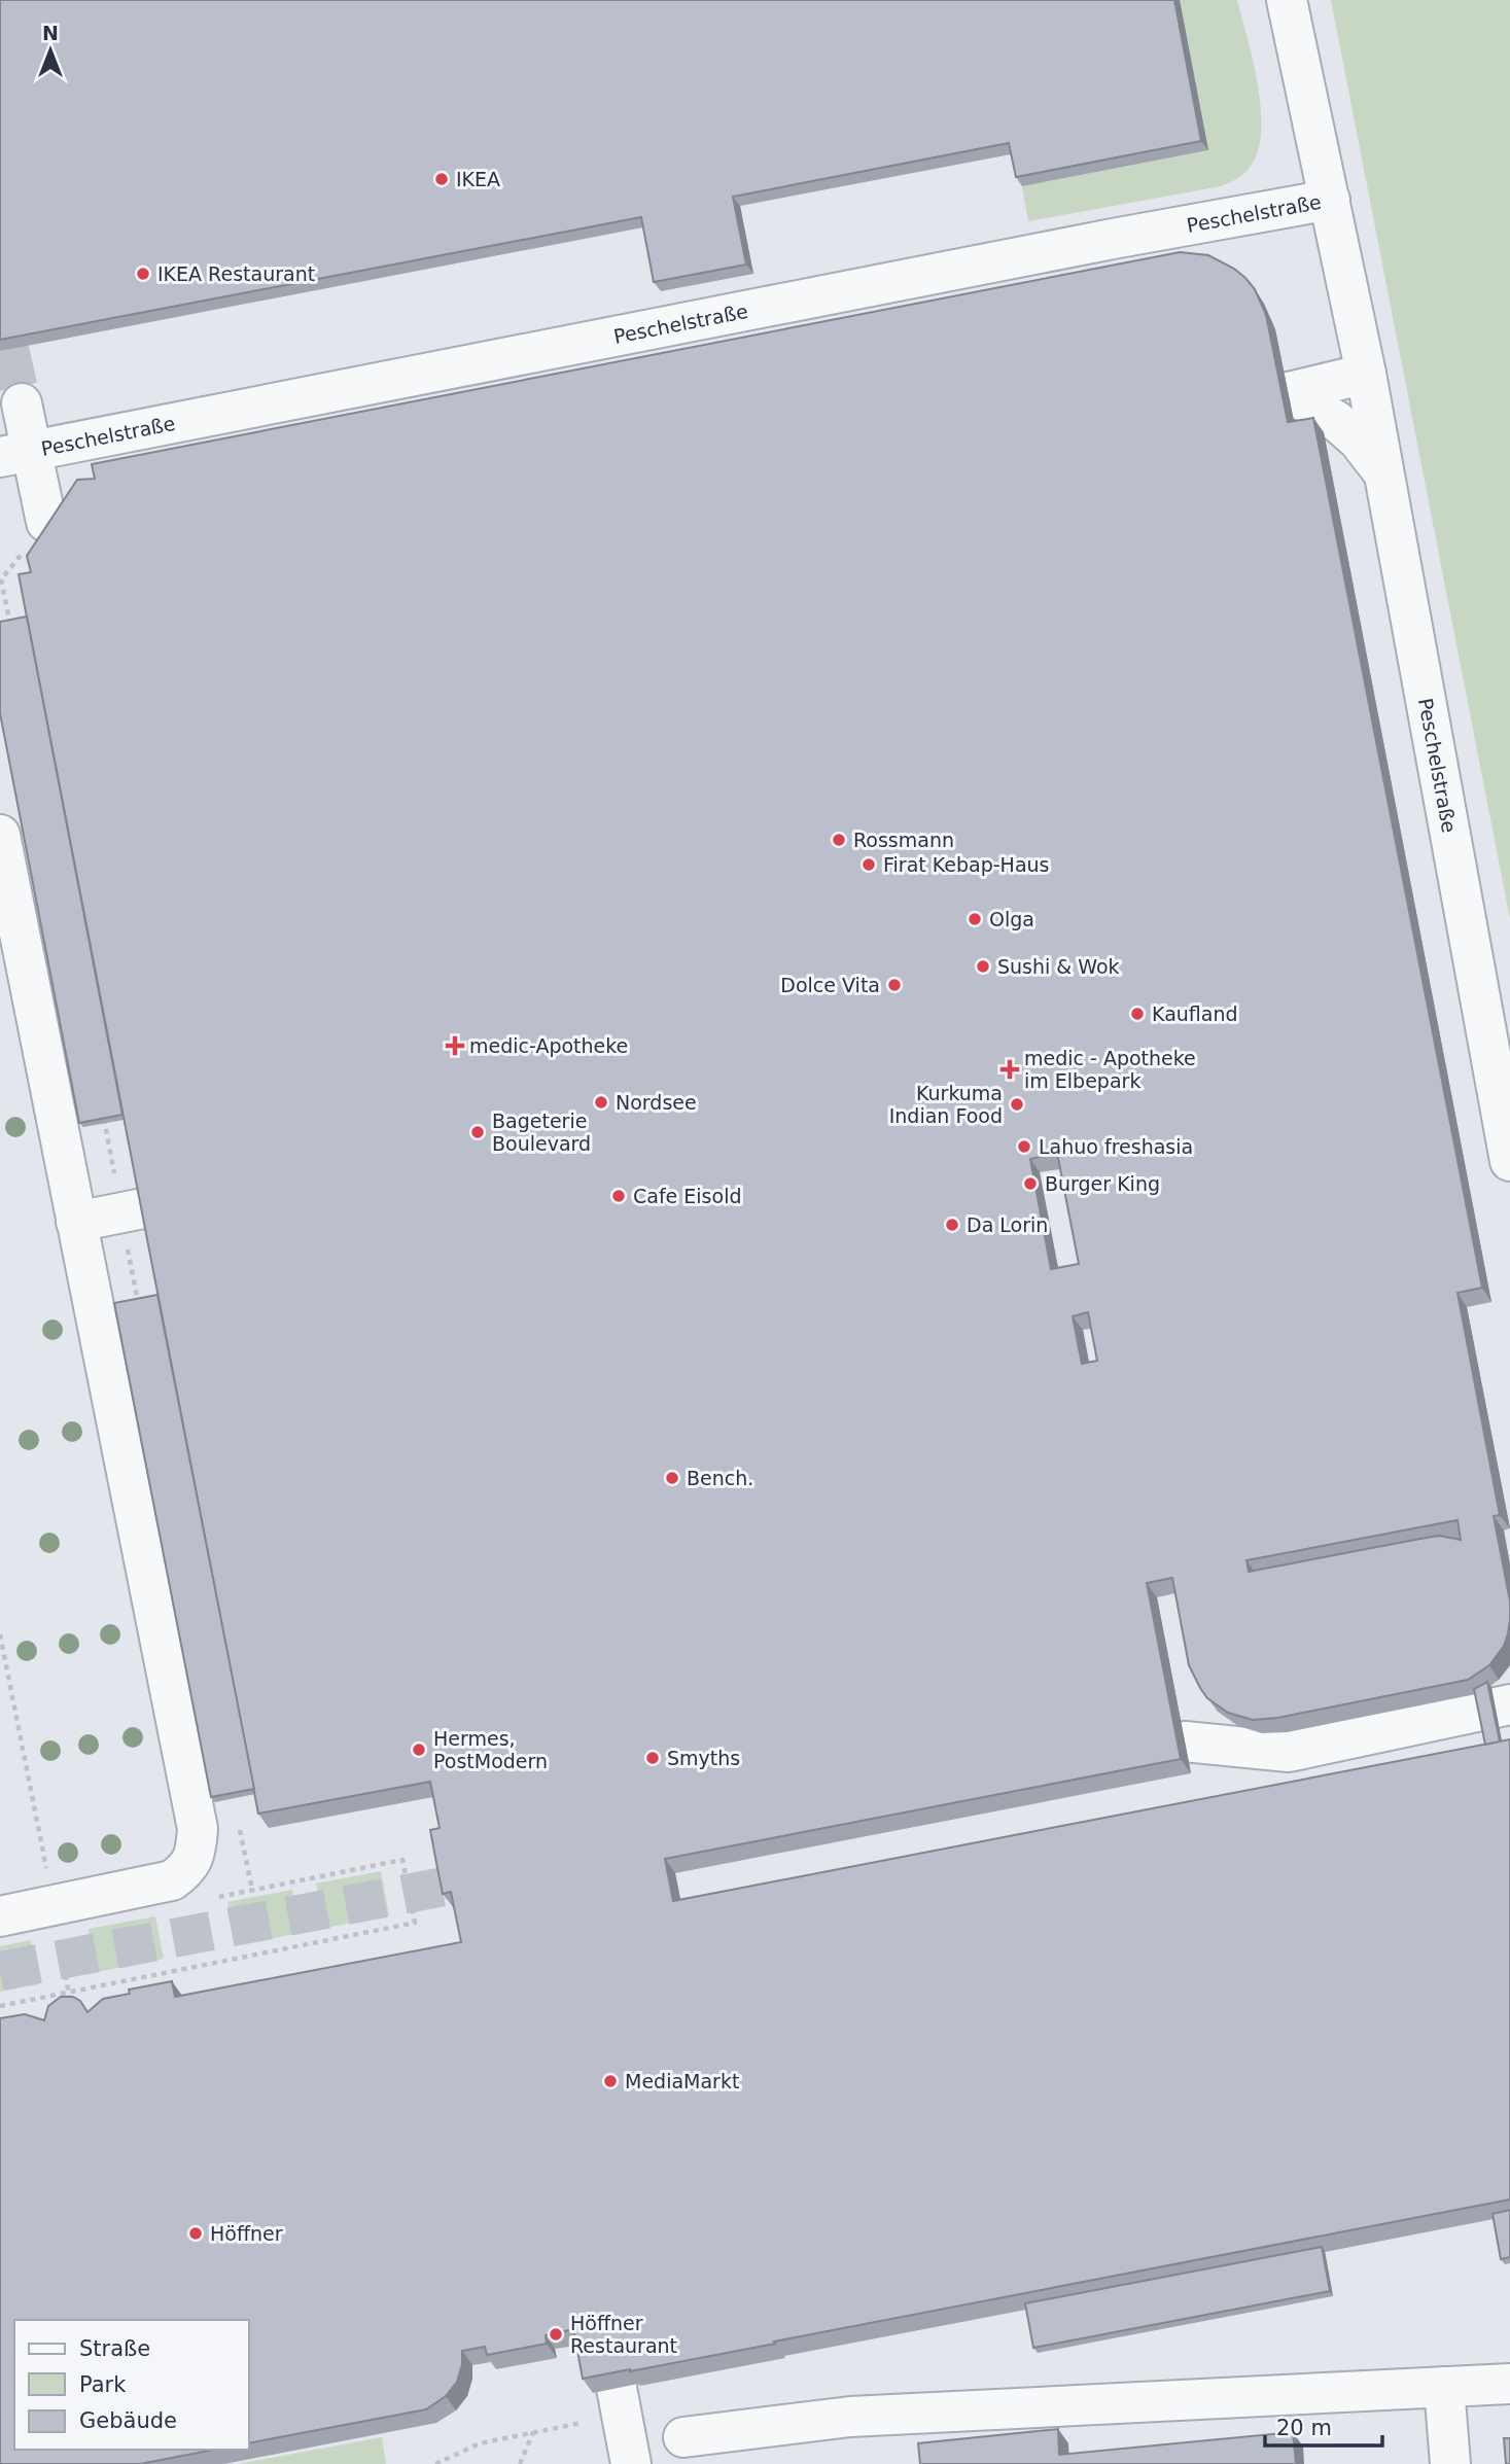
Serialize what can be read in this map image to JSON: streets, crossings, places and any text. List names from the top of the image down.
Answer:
{
  "streets": {
    "street": ["Peschelstraße"]
  },
  "places": {
    "other": [
      "IKEA",
      "IKEA Restaurant",
      "Rossmann",
      "Firat Kebap-Haus",
      "Olga",
      "Sushi & Wok",
      "Dolce Vita",
      "Kaufland",
      "Nordsee",
      "Kurkuma Indian Food",
      "Bageterie Boulevard",
      "Lahuo freshasia",
      "Burger King",
      "Cafe Eisold",
      "Da Lorin",
      "Bench.",
      "Hermes, PostModern",
      "Smyths",
      "MediaMarkt",
      "Höffner",
      "Höffner Restaurant"
    ],
    "health": ["medic-Apotheke", "medic - Apotheke im Elbepark"]
  },
  "legend": ["Straße", "Park", "Gebäude"],
  "scale_bar": "20 m",
  "north": "top"
}
